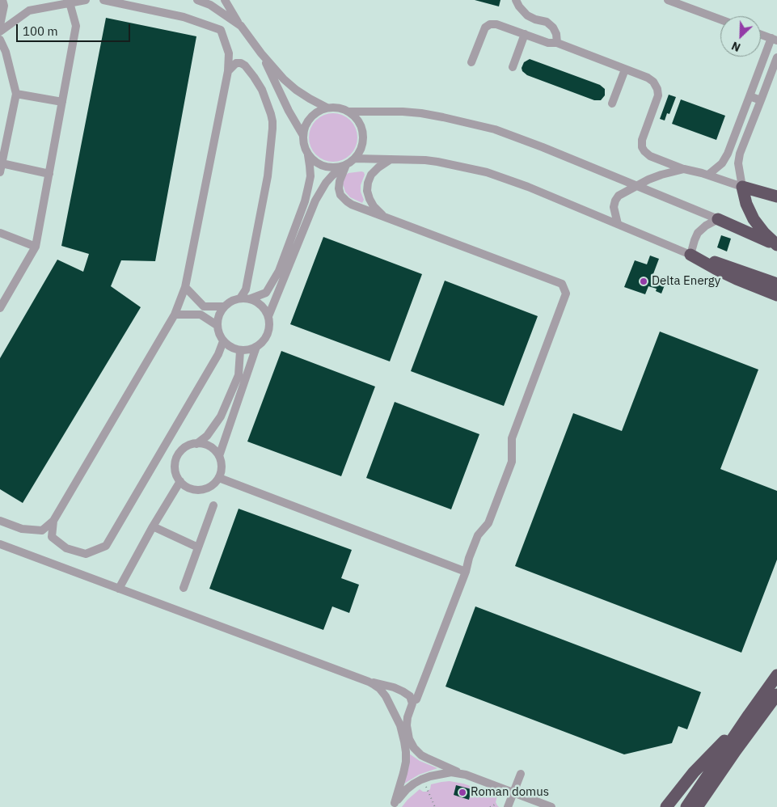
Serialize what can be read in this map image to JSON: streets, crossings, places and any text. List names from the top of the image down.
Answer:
{
  "places": ["Delta Energy", "Roman domus"],
  "scale_bar": "100 m",
  "north": "bottom left"
}
